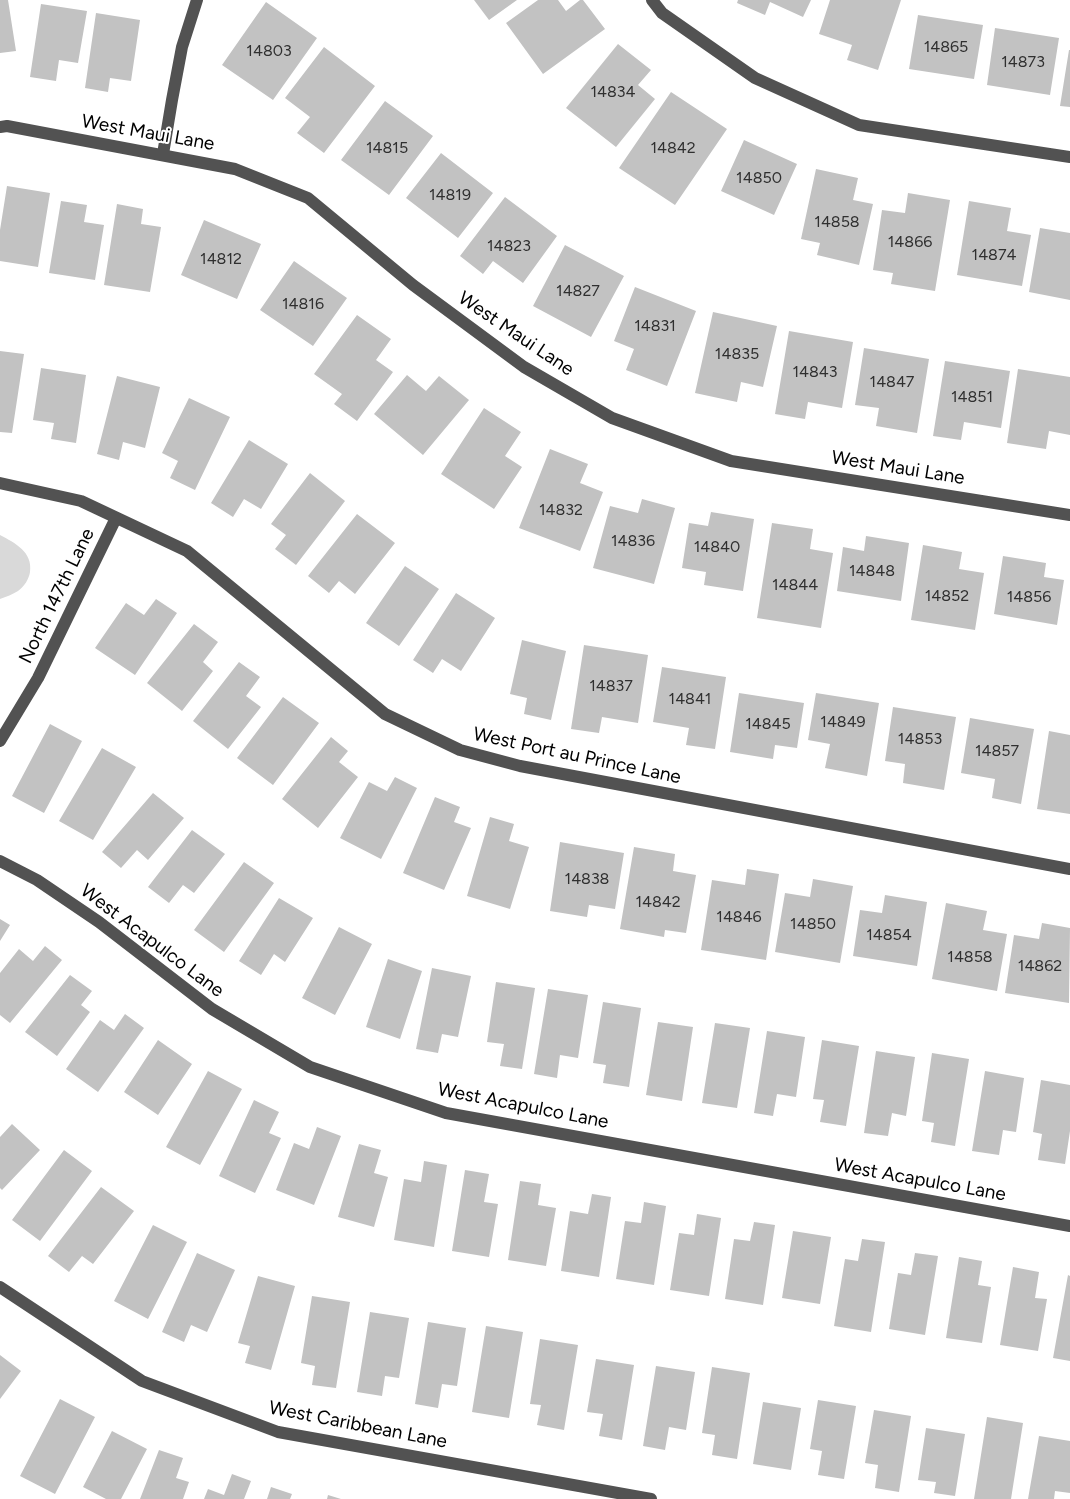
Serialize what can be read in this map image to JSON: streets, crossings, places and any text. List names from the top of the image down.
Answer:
{
  "streets": {
    "street": [
      "West Maui Lane",
      "North 147th Lane",
      "West Port au Prince Lane",
      "West Acapulco Lane",
      "West Caribbean Lane"
    ]
  },
  "crossings": [
    ["North 147th Lane", "West Port au Prince Lane"]
  ],
  "house_numbers": [
    "14865",
    "14803",
    "14873",
    "14834",
    "14815",
    "14842",
    "14850",
    "14819",
    "14858",
    "14866",
    "14823",
    "14874",
    "14812",
    "14827",
    "14816",
    "14831",
    "14835",
    "14843",
    "14847",
    "14851",
    "14832",
    "14836",
    "14840",
    "14848",
    "14844",
    "14852",
    "14856",
    "14837",
    "14841",
    "14849",
    "14845",
    "14853",
    "14857",
    "14838",
    "14842",
    "14846",
    "14850",
    "14854",
    "14858",
    "14862"
  ]
}
